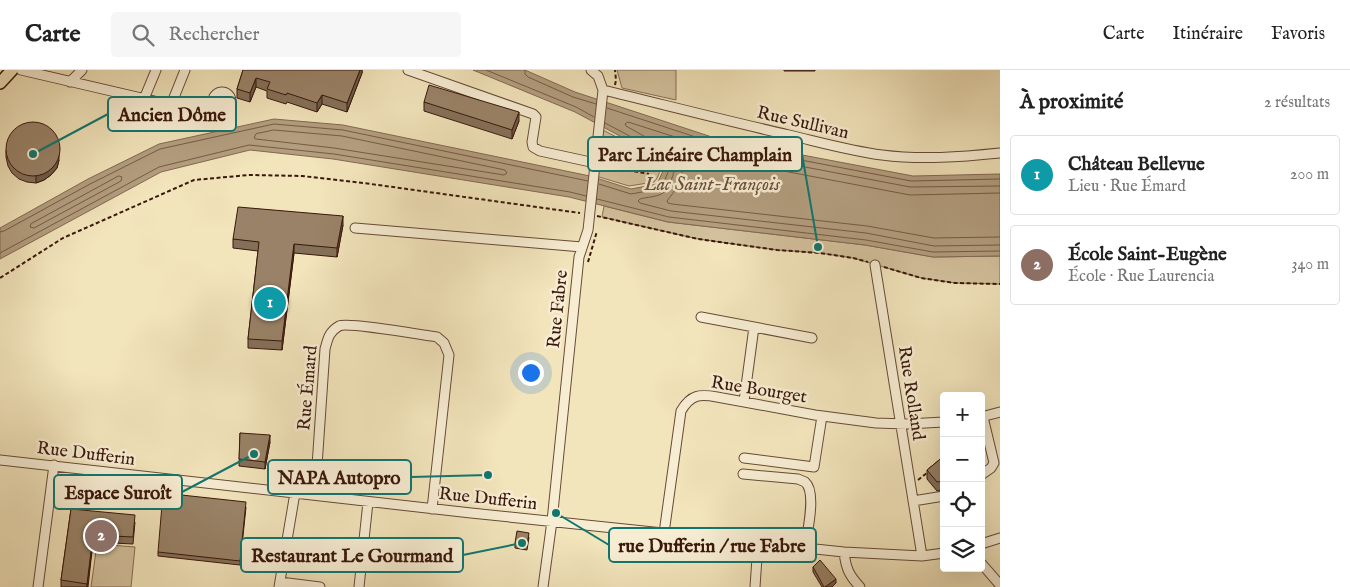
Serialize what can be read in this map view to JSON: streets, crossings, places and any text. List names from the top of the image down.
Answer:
{
  "streets": {
    "street": [
      "Rue Sullivan",
      "Rue Fabre",
      "Rue Émard",
      "Rue Bourget",
      "Rue Rolland",
      "Rue Dufferin"
    ]
  },
  "crossings": [
    ["Rue Sullivan", "Rue Fabre"],
    ["Rue Fabre", "Rue Dufferin"],
    ["Rue Émard", "Rue Dufferin"],
    ["Rue Bourget", "Rue Rolland"],
    ["Rue Bourget", "Rue Dufferin"],
    ["Rue Rolland", "Rue Dufferin"]
  ],
  "water": ["Lac Saint-François"],
  "places": [
    "Ancien Dôme",
    "Parc Linéaire Champlain",
    "Espace Suroît",
    "NAPA Autopro",
    "rue Dufferin / rue Fabre",
    "Restaurant Le Gourmand"
  ],
  "page": {
    "header": "Carte",
    "search": "Rechercher",
    "nav": ["Carte", "Itinéraire", "Favoris"],
    "heading": ["À proximité", "2 résultats"],
    "list": [
      {
        "mark": "1",
        "name": "Château Bellevue",
        "note": "Lieu · Rue Émard",
        "value": "200 m"
      },
      {
        "mark": "2",
        "name": "École Saint-Eugène",
        "note": "École · Rue Laurencia",
        "value": "340 m"
      }
    ],
    "pins": ["1", "2"],
    "map_buttons": ["+", "−"]
  }
}
